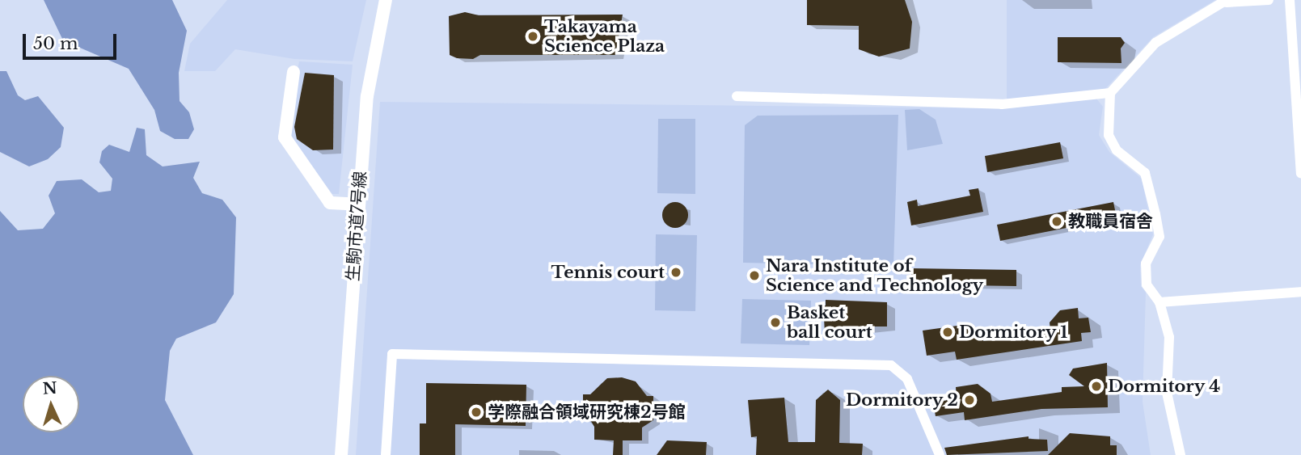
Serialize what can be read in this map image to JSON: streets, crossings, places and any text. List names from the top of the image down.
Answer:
{
  "streets": {
    "street": ["生駒市道7号線"]
  },
  "places": [
    "Takayama Science Plaza",
    "教職員宿舎",
    "Tennis court",
    "Nara Institute of Science and Technology",
    "Basket ball court",
    "Dormitory 1",
    "Dormitory 4",
    "Dormitory 2",
    "学際融合領域研究棟2号館"
  ],
  "scale_bar": "50 m",
  "north": "top"
}
